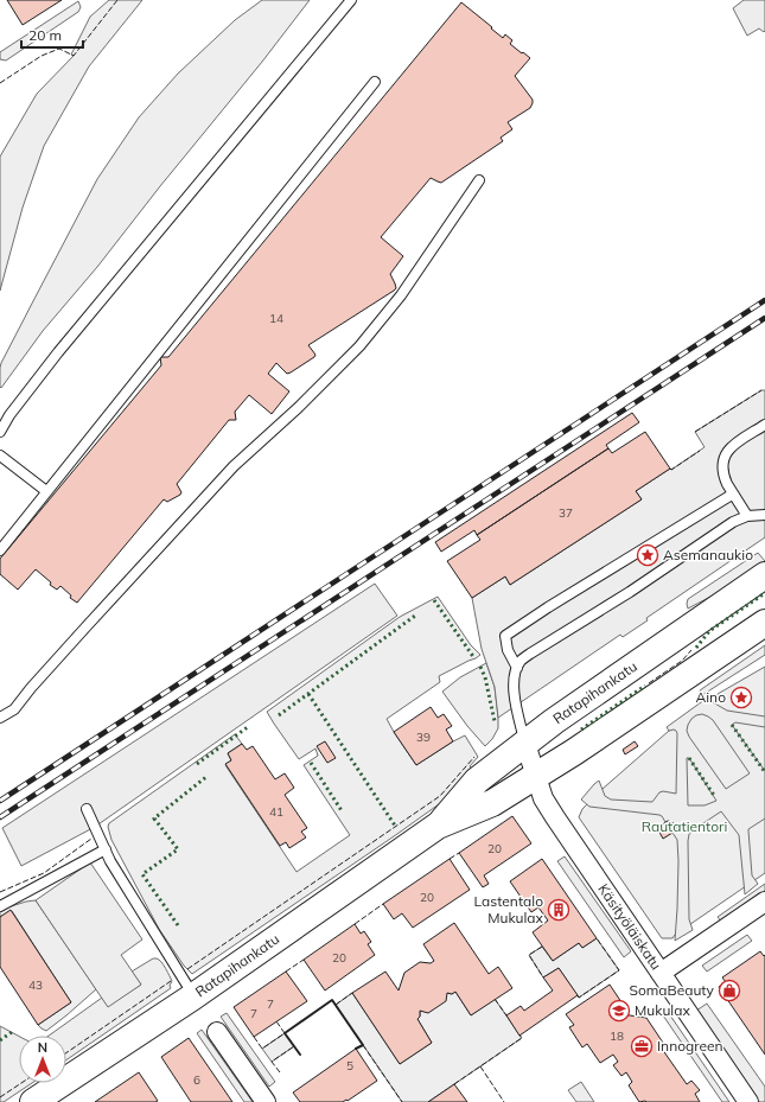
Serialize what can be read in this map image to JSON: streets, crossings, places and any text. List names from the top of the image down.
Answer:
{
  "streets": {
    "main road": ["Ratapihankatu"],
    "street": ["Käsityöläiskatu"]
  },
  "crossings": [
    ["Ratapihankatu", "Käsityöläiskatu"]
  ],
  "parks": ["Rautatientori"],
  "places": {
    "place": ["Asemanaukio", "Aino"],
    "building": ["Lastentalo Mukulax"],
    "shop": ["SomaBeauty"],
    "school or university": ["Mukulax"],
    "office": ["Innogreen"]
  },
  "house_numbers": [
    "14",
    "37",
    "39",
    "41",
    "20",
    "20",
    "20",
    "43",
    "7",
    "7",
    "18",
    "5",
    "6"
  ],
  "scale_bar": "20 m",
  "north": "top"
}
